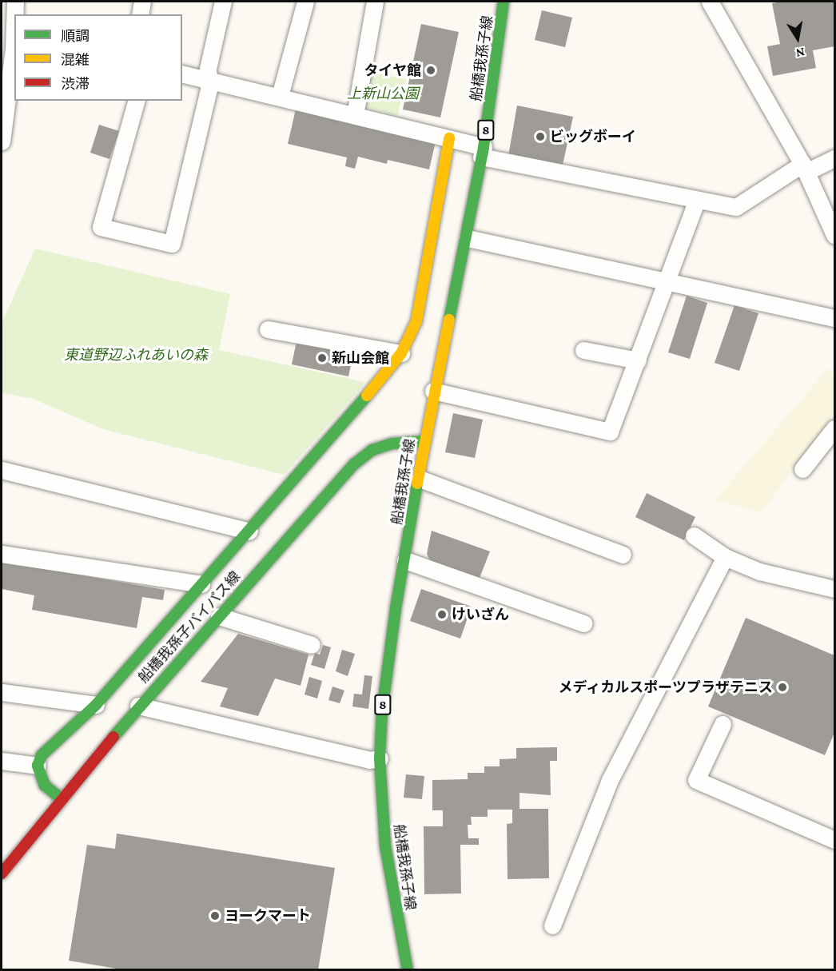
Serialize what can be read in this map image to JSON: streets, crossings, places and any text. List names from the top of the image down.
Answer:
{
  "streets": {
    "street": ["船橋我孫子線", "8", "船橋我孫子バイパス線"]
  },
  "crossings": [
    ["船橋我孫子線", "船橋我孫子バイパス線"]
  ],
  "parks": ["上新山公園", "東道野辺ふれあいの森"],
  "places": [
    "タイヤ館",
    "ビッグボーイ",
    "新山会館",
    "けいざん",
    "メディカルスポーツプラザテニス",
    "ヨークマート"
  ],
  "legend": ["順調", "混雑", "渋滞"],
  "north": "bottom"
}
